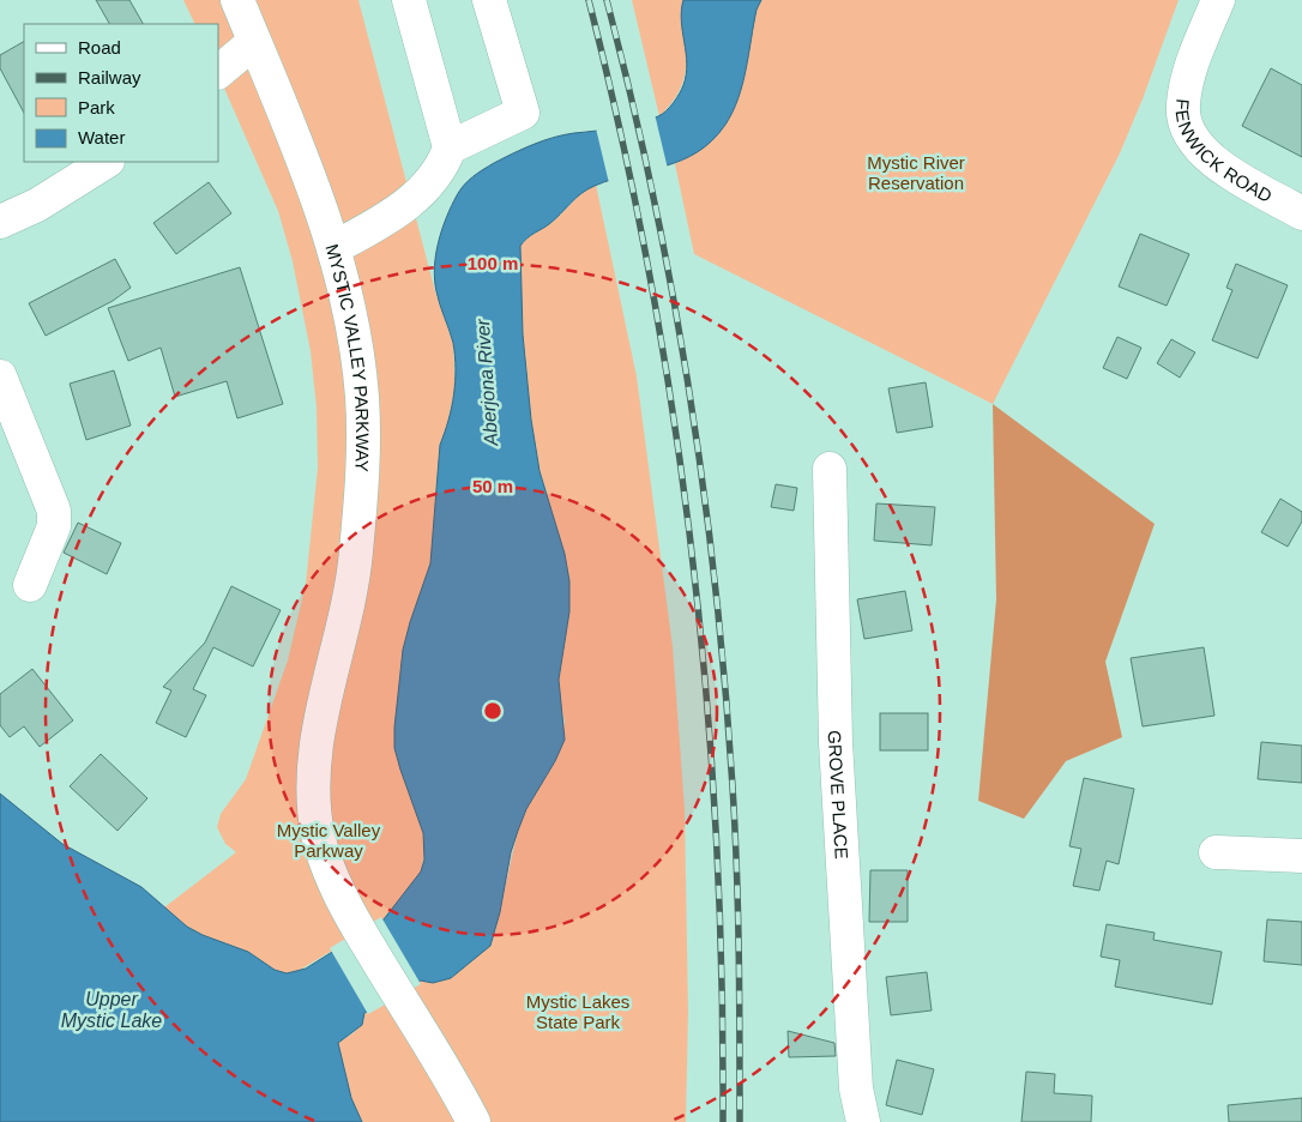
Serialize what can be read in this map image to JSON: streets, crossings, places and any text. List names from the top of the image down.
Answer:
{
  "streets": {
    "street": ["FENWICK ROAD", "MYSTIC VALLEY PARKWAY", "GROVE PLACE"]
  },
  "water": ["Aberjona River", "Upper Mystic Lake"],
  "parks": ["Mystic River Reservation", "Mystic Valley Parkway", "Mystic Lakes State Park"],
  "legend": [
    "Road",
    "Railway",
    "Park",
    "Water"
  ],
  "rings": ["100 m", "50 m"]
}
